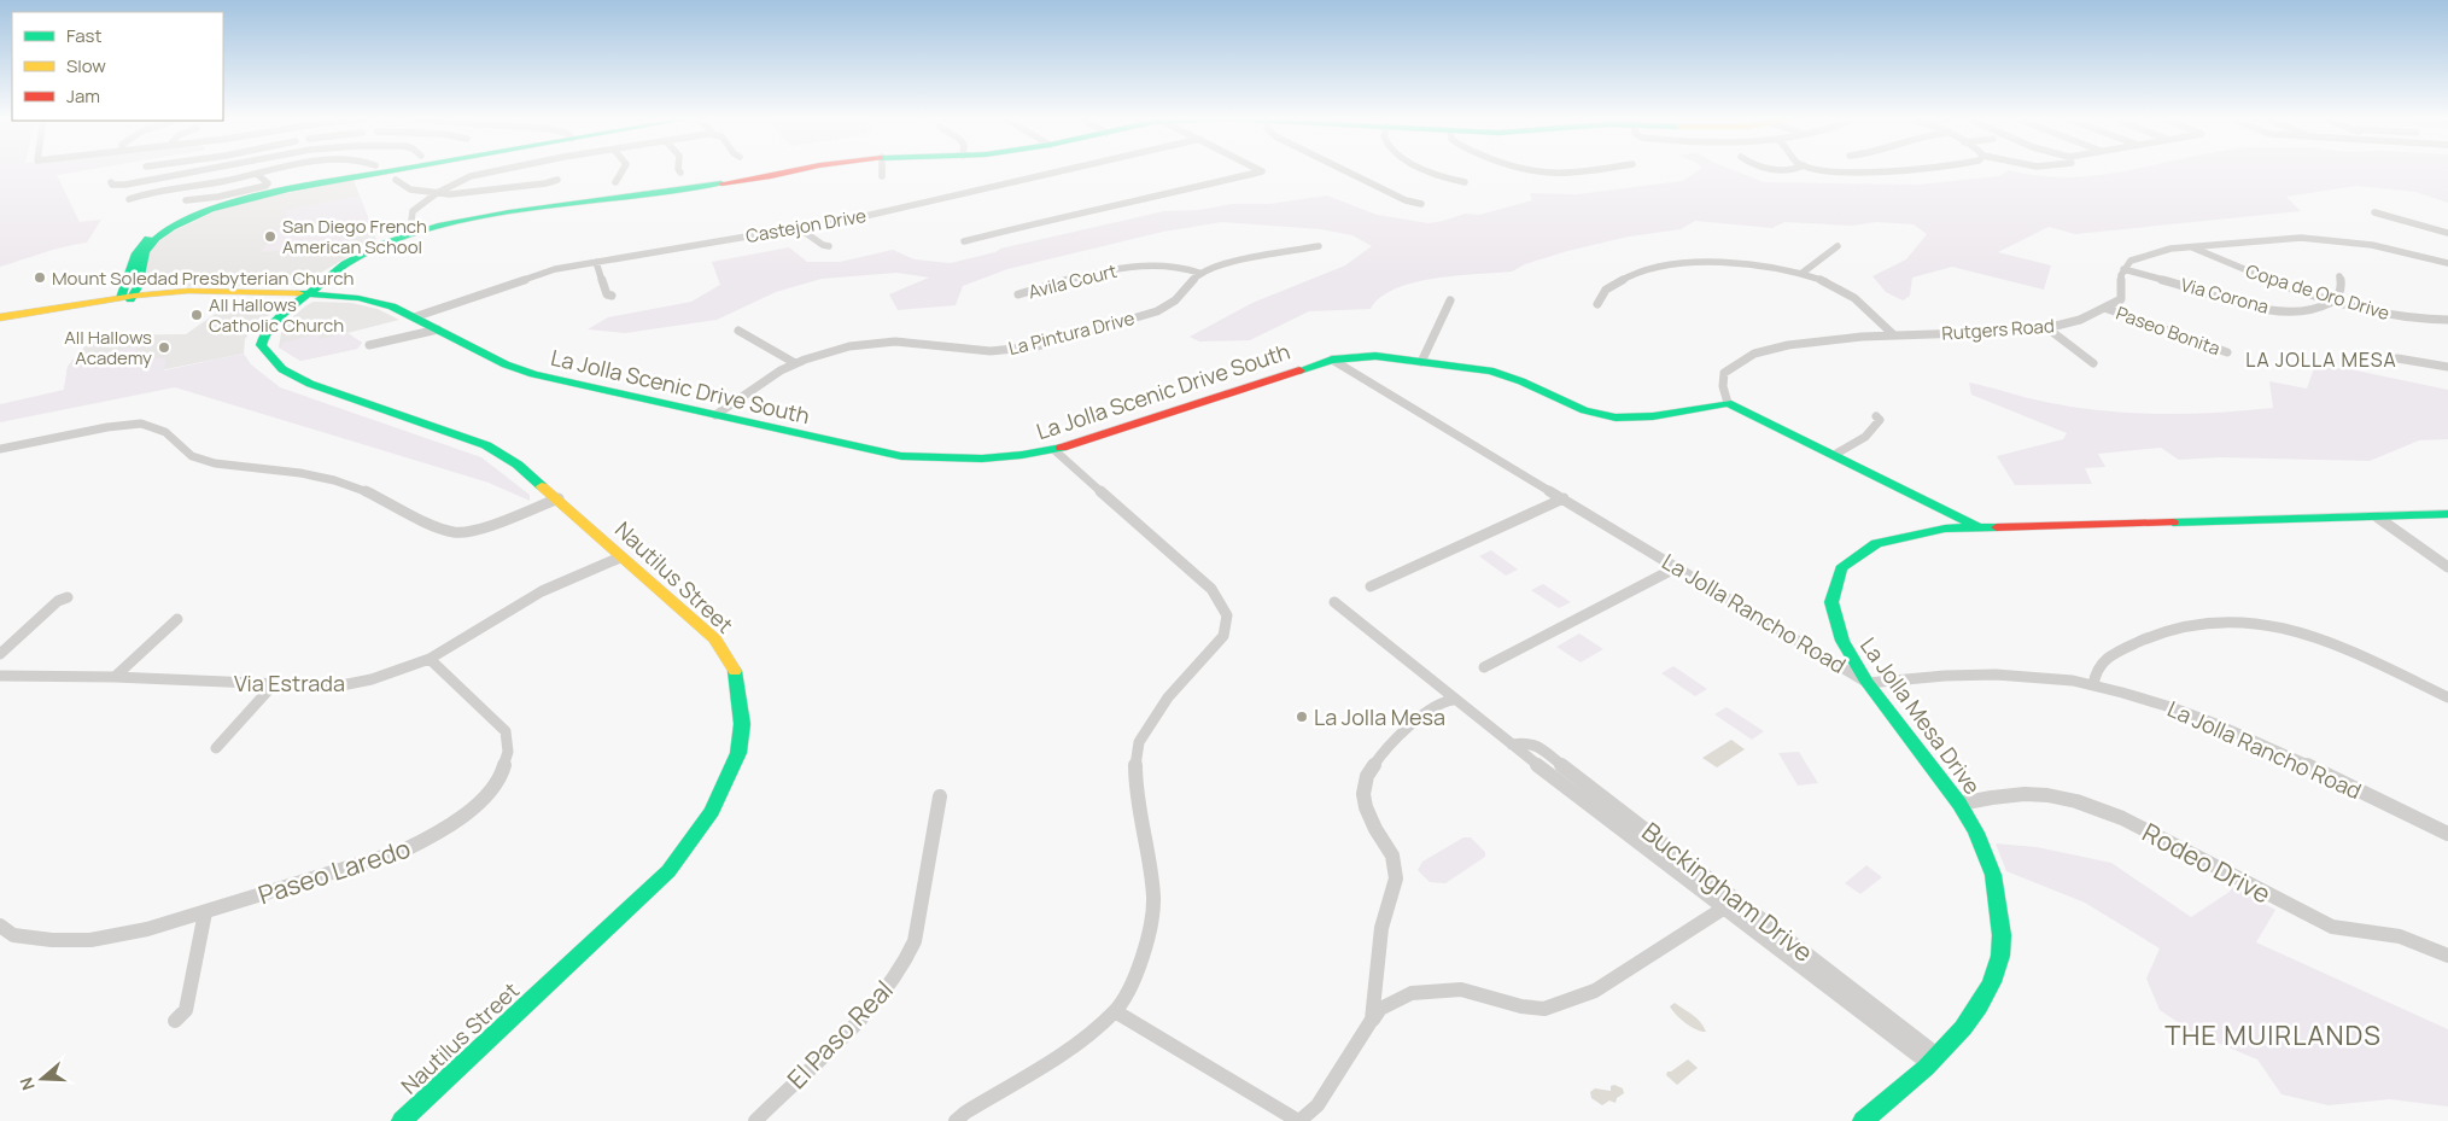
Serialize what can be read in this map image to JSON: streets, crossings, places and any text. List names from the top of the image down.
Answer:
{
  "streets": {
    "street": [
      "Castejon Drive",
      "Avila Court",
      "Copa de Oro Drive",
      "Via Corona",
      "Rutgers Road",
      "Paseo Bonita",
      "La Pintura Drive",
      "La Jolla Scenic Drive South",
      "Nautilus Street",
      "La Jolla Rancho Road",
      "Via Estrada",
      "La Jolla Mesa Drive",
      "Rodeo Drive",
      "Paseo Laredo",
      "Buckingham Drive",
      "El Paso Real"
    ]
  },
  "crossings": [
    ["Castejon Drive", "La Jolla Scenic Drive South"],
    ["Avila Court", "La Pintura Drive"],
    ["Copa de Oro Drive", "Via Corona"],
    ["Rutgers Road", "Paseo Bonita"],
    ["Rutgers Road", "La Jolla Scenic Drive South"],
    ["La Pintura Drive", "La Jolla Scenic Drive South"],
    ["La Jolla Scenic Drive South", "Nautilus Street"],
    ["La Jolla Scenic Drive South", "La Jolla Rancho Road"],
    ["Nautilus Street", "Via Estrada"],
    ["La Jolla Rancho Road", "La Jolla Mesa Drive"],
    ["Via Estrada", "Paseo Laredo"],
    ["La Jolla Mesa Drive", "Rodeo Drive"],
    ["La Jolla Mesa Drive", "Buckingham Drive"]
  ],
  "districts": ["LA JOLLA MESA", "THE MUIRLANDS"],
  "places": [
    "San Diego French American School",
    "Mount Soledad Presbyterian Church",
    "All Hallows Catholic Church",
    "All Hallows Academy",
    "La Jolla Mesa"
  ],
  "legend": ["Fast", "Slow", "Jam"],
  "north": "left"
}
